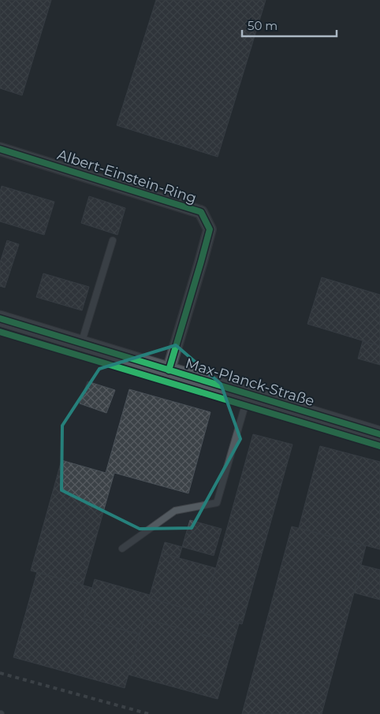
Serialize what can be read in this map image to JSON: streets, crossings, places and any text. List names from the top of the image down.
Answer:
{
  "streets": {
    "street": ["Albert-Einstein-Ring", "Max-Planck-Straße"]
  },
  "crossings": [
    ["Albert-Einstein-Ring", "Max-Planck-Straße"]
  ],
  "scale_bar": "50 m"
}
